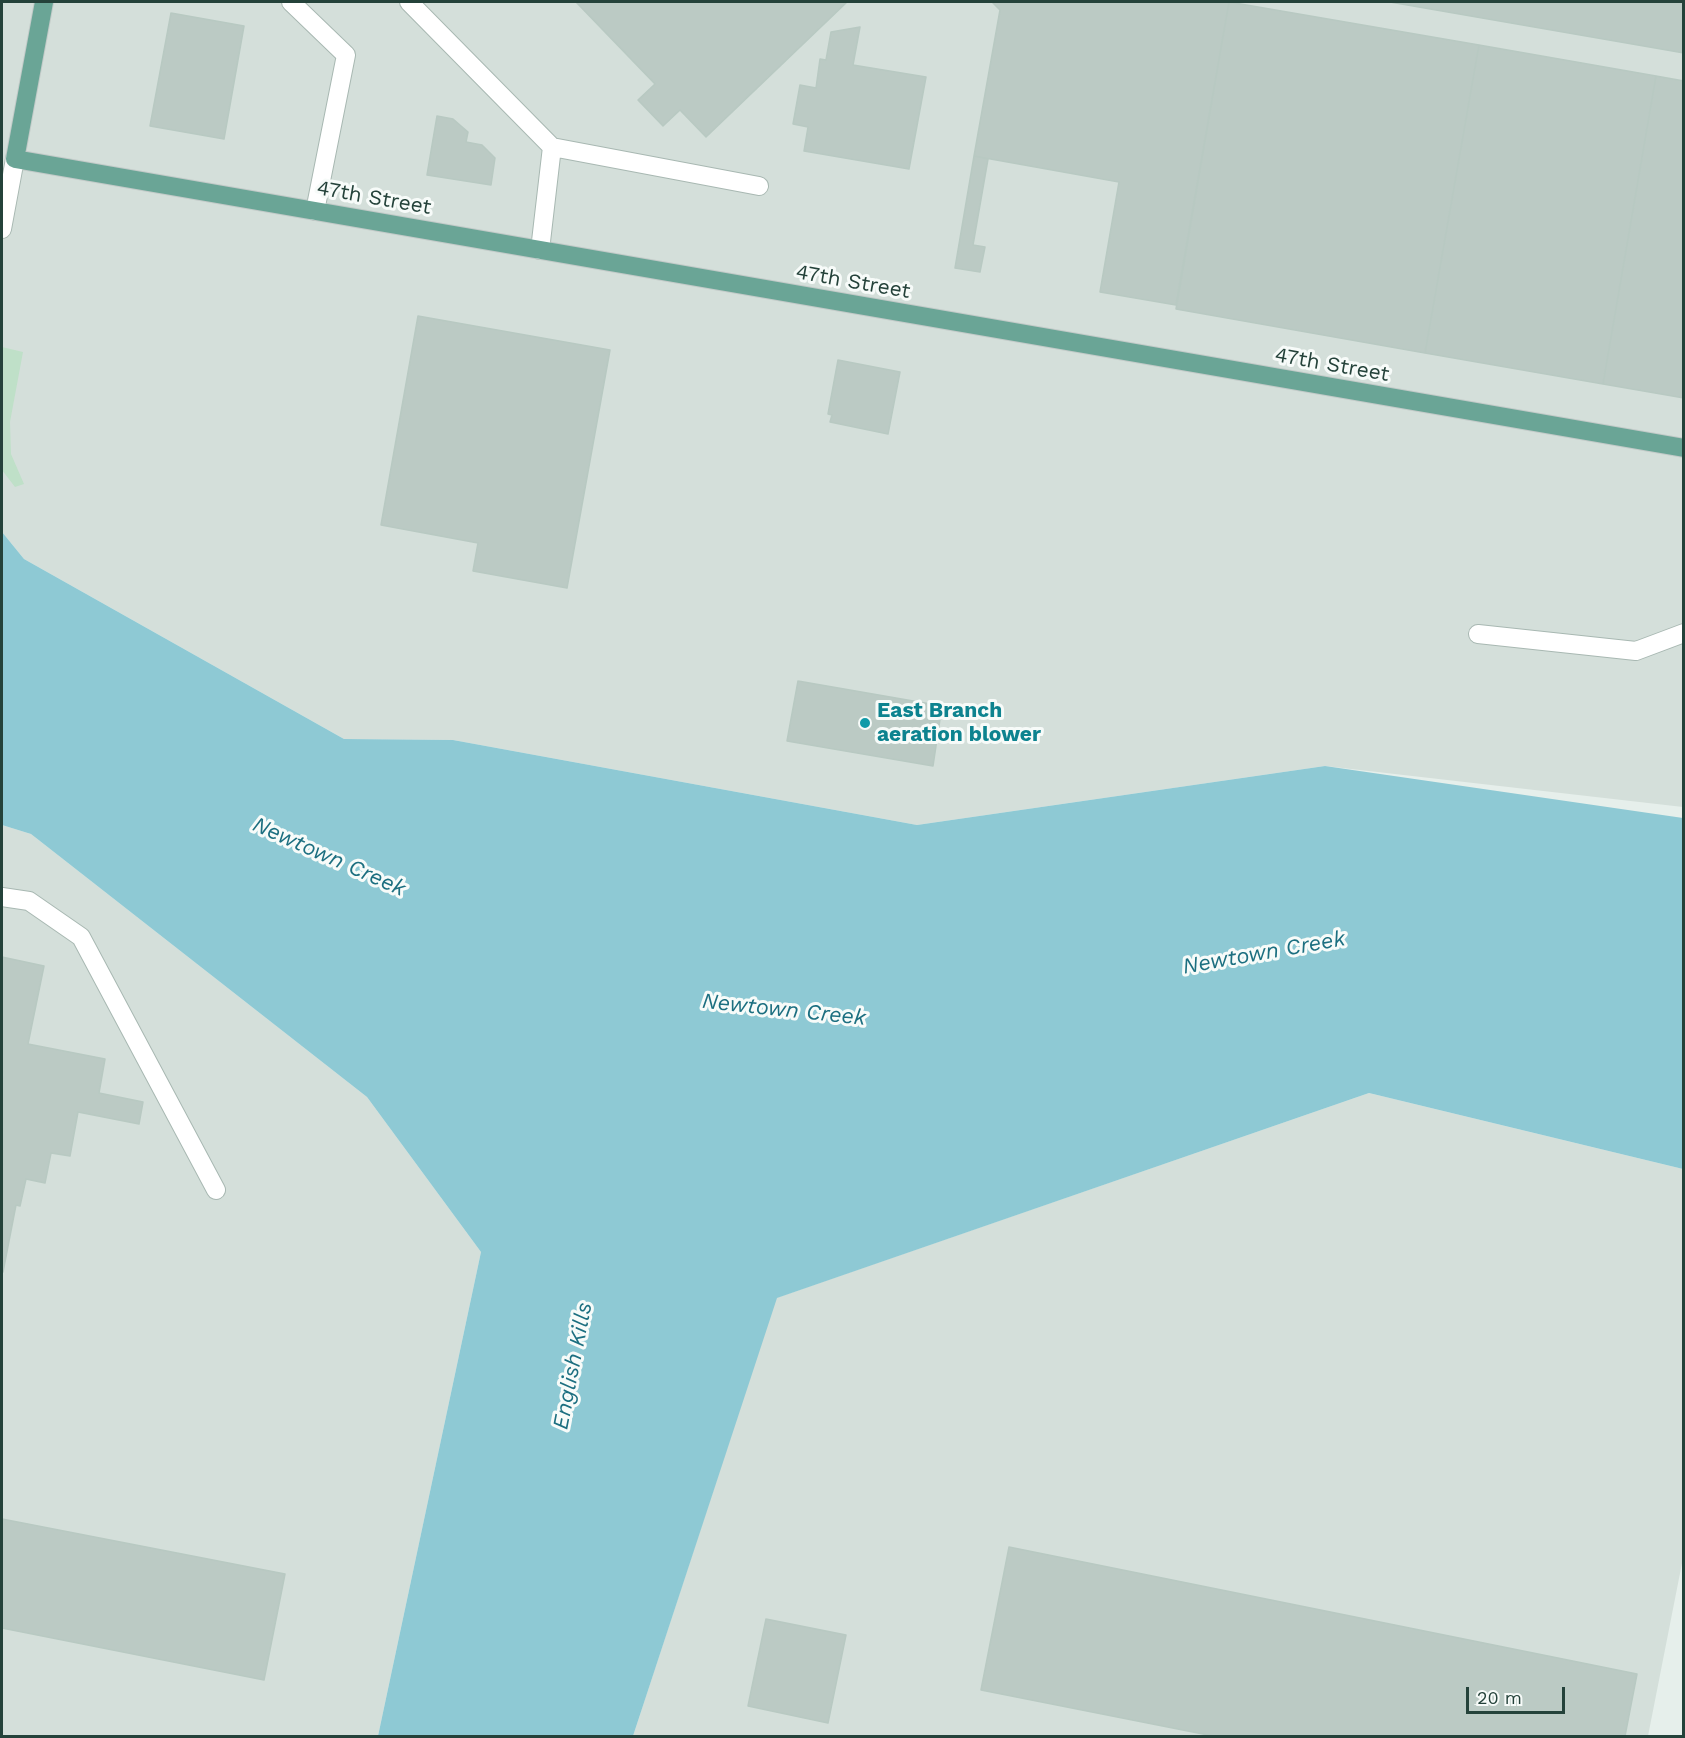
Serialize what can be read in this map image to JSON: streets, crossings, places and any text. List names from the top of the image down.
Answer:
{
  "streets": {
    "main road": ["47th Street"]
  },
  "water": ["Newtown Creek", "English Kills"],
  "places": ["East Branch aeration blower"],
  "scale_bar": "20 m"
}
